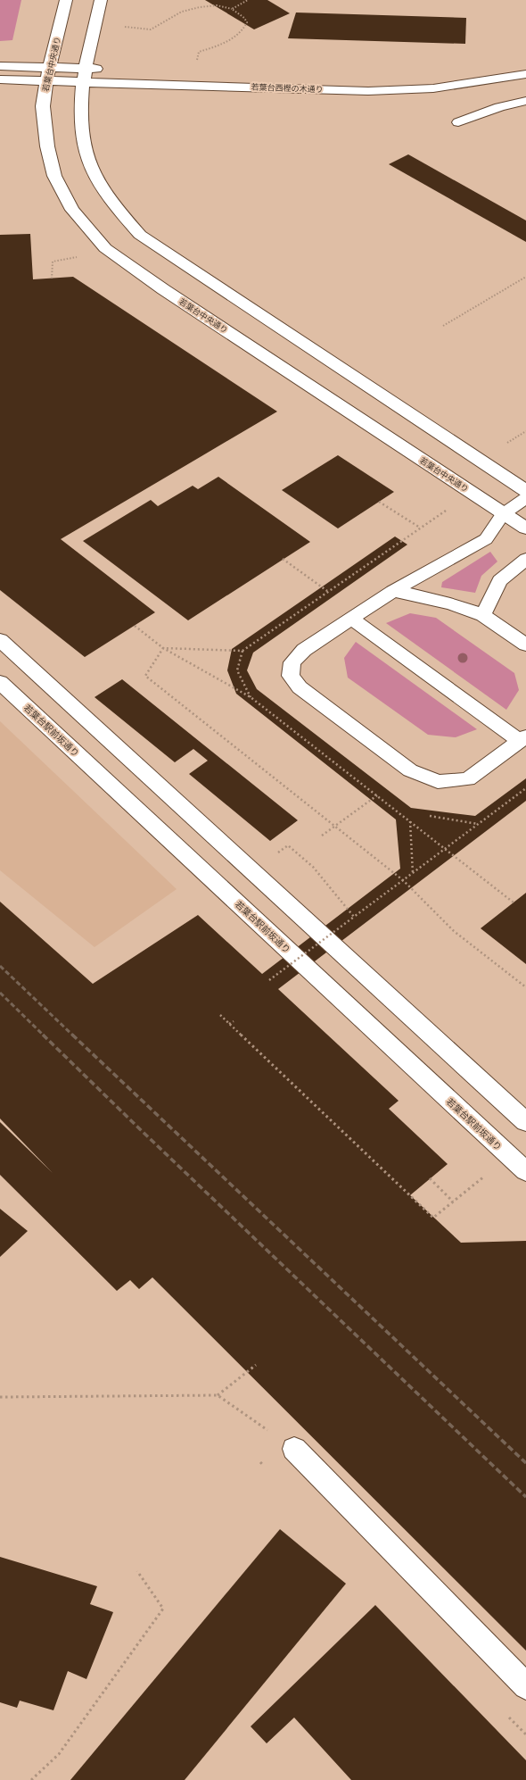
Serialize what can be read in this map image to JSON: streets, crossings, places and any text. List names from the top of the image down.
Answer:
{
  "streets": {
    "street": ["若葉台中央通り", "若葉台西樫の木通り", "若葉台駅前坂通り"]
  },
  "crossings": [
    ["若葉台中央通り", "若葉台西樫の木通り"]
  ]
}
